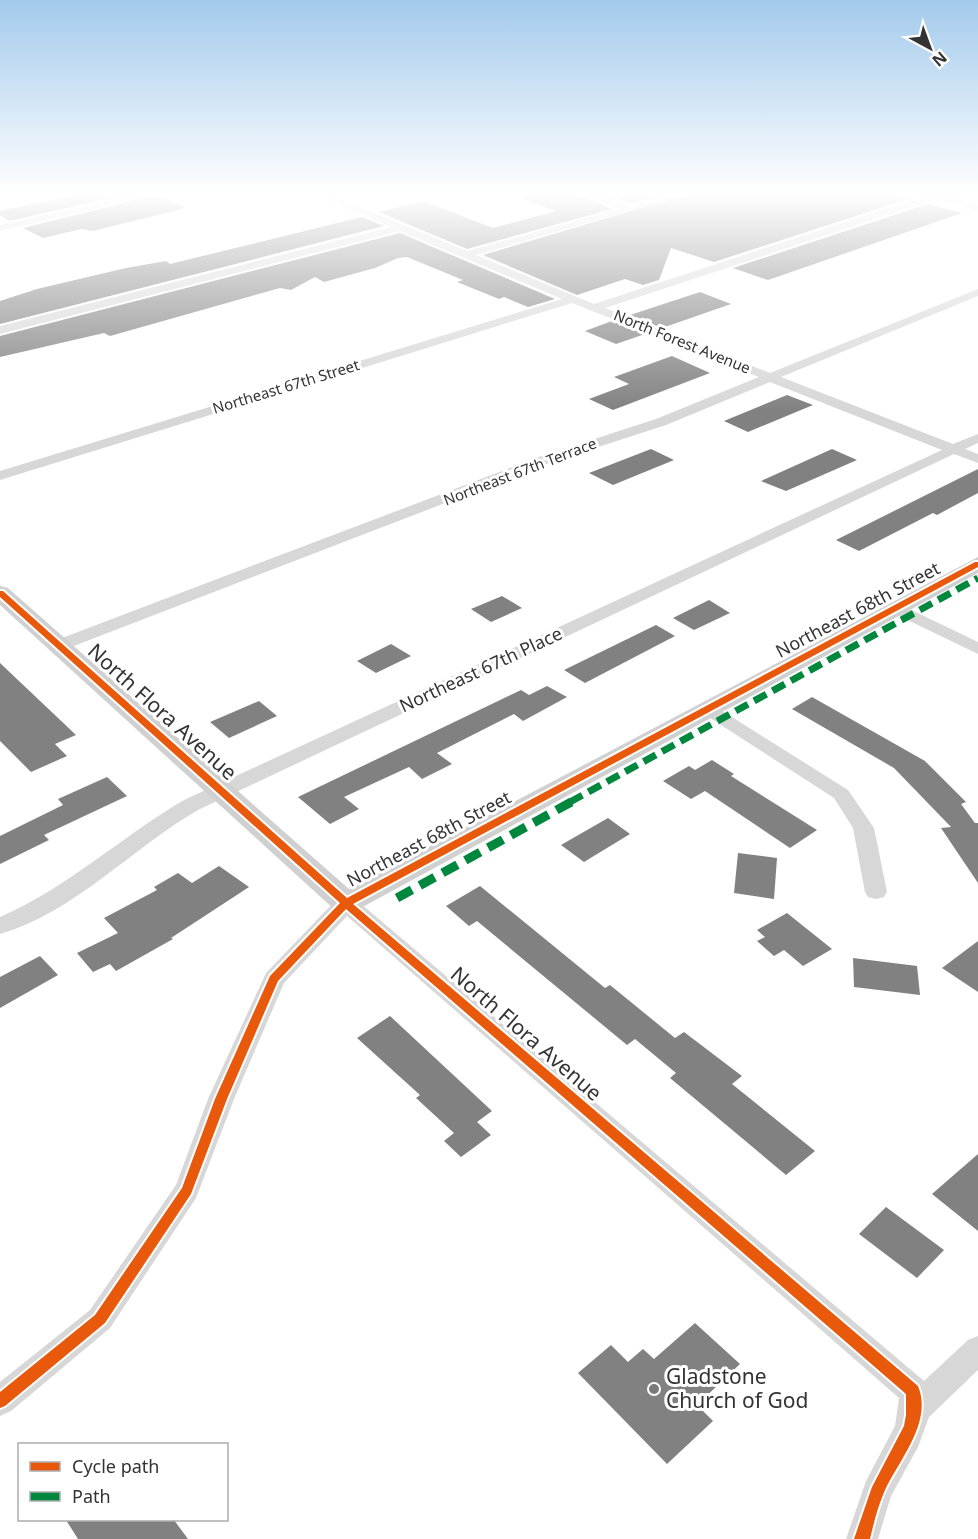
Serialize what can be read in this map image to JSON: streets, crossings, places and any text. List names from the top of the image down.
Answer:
{
  "streets": {
    "street": [
      "North Forest Avenue",
      "Northeast 67th Street",
      "Northeast 67th Terrace",
      "Northeast 68th Street",
      "Northeast 67th Place",
      "North Flora Avenue"
    ]
  },
  "crossings": [
    ["North Forest Avenue", "Northeast 67th Street"],
    ["North Forest Avenue", "Northeast 67th Terrace"],
    ["North Forest Avenue", "Northeast 67th Place"],
    ["Northeast 67th Terrace", "North Flora Avenue"],
    ["Northeast 68th Street", "North Flora Avenue"],
    ["Northeast 67th Place", "North Flora Avenue"]
  ],
  "places": ["Gladstone Church of God"],
  "legend": ["Cycle path", "Path"],
  "north": "bottom right"
}
